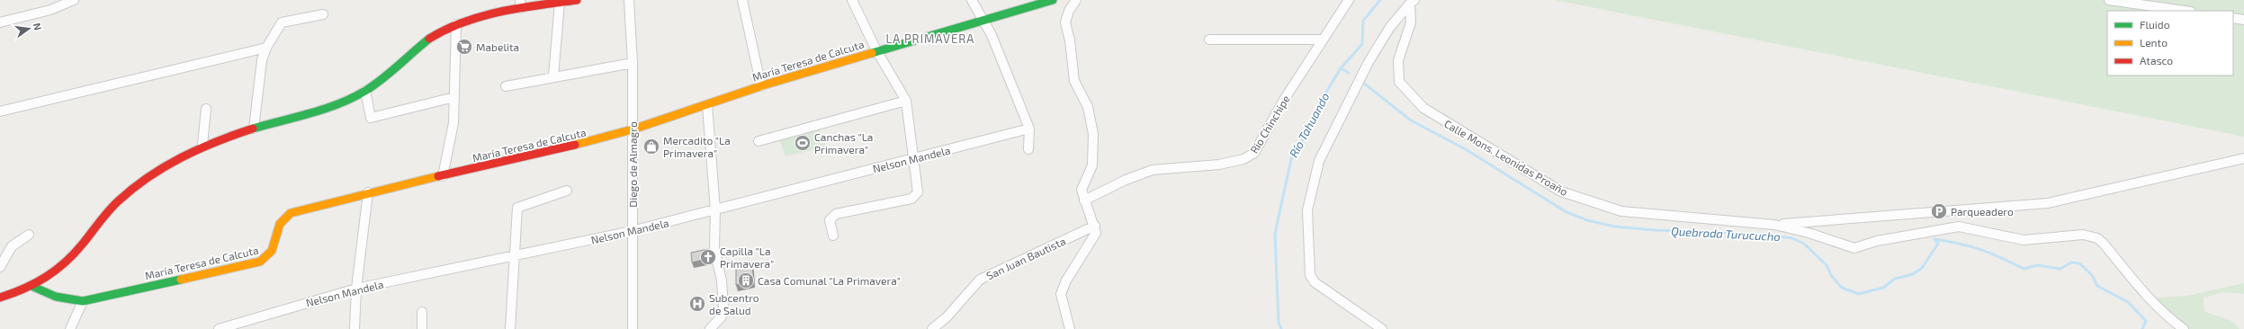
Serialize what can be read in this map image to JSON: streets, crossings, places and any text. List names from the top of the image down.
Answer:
{
  "streets": {
    "street": [
      "María Teresa de Calcuta",
      "Rio Chinchipe",
      "Calle Mons. Leonidas Proaño",
      "Nelson Mandela",
      "Diego de Almagro",
      "San Juan Bautista"
    ]
  },
  "crossings": [
    ["María Teresa de Calcuta", "Diego de Almagro"],
    ["Nelson Mandela", "Diego de Almagro"]
  ],
  "districts": ["LA PRIMAVERA"],
  "water": ["Río Tahuando", "Quebrada Turucucho"],
  "places": {
    "supermarket": ["Mabelita"],
    "sports": ["Canchas \"La Primavera\""],
    "shop": ["Mercadito \"La Primavera\""],
    "parking": ["Parqueadero"],
    "church": ["Capilla \"La Primavera\""],
    "building": ["Casa Comunal \"La Primavera\""],
    "hospital": ["Subcentro de Salud"]
  },
  "legend": ["Fluido", "Lento", "Atasco"],
  "north": "right"
}
